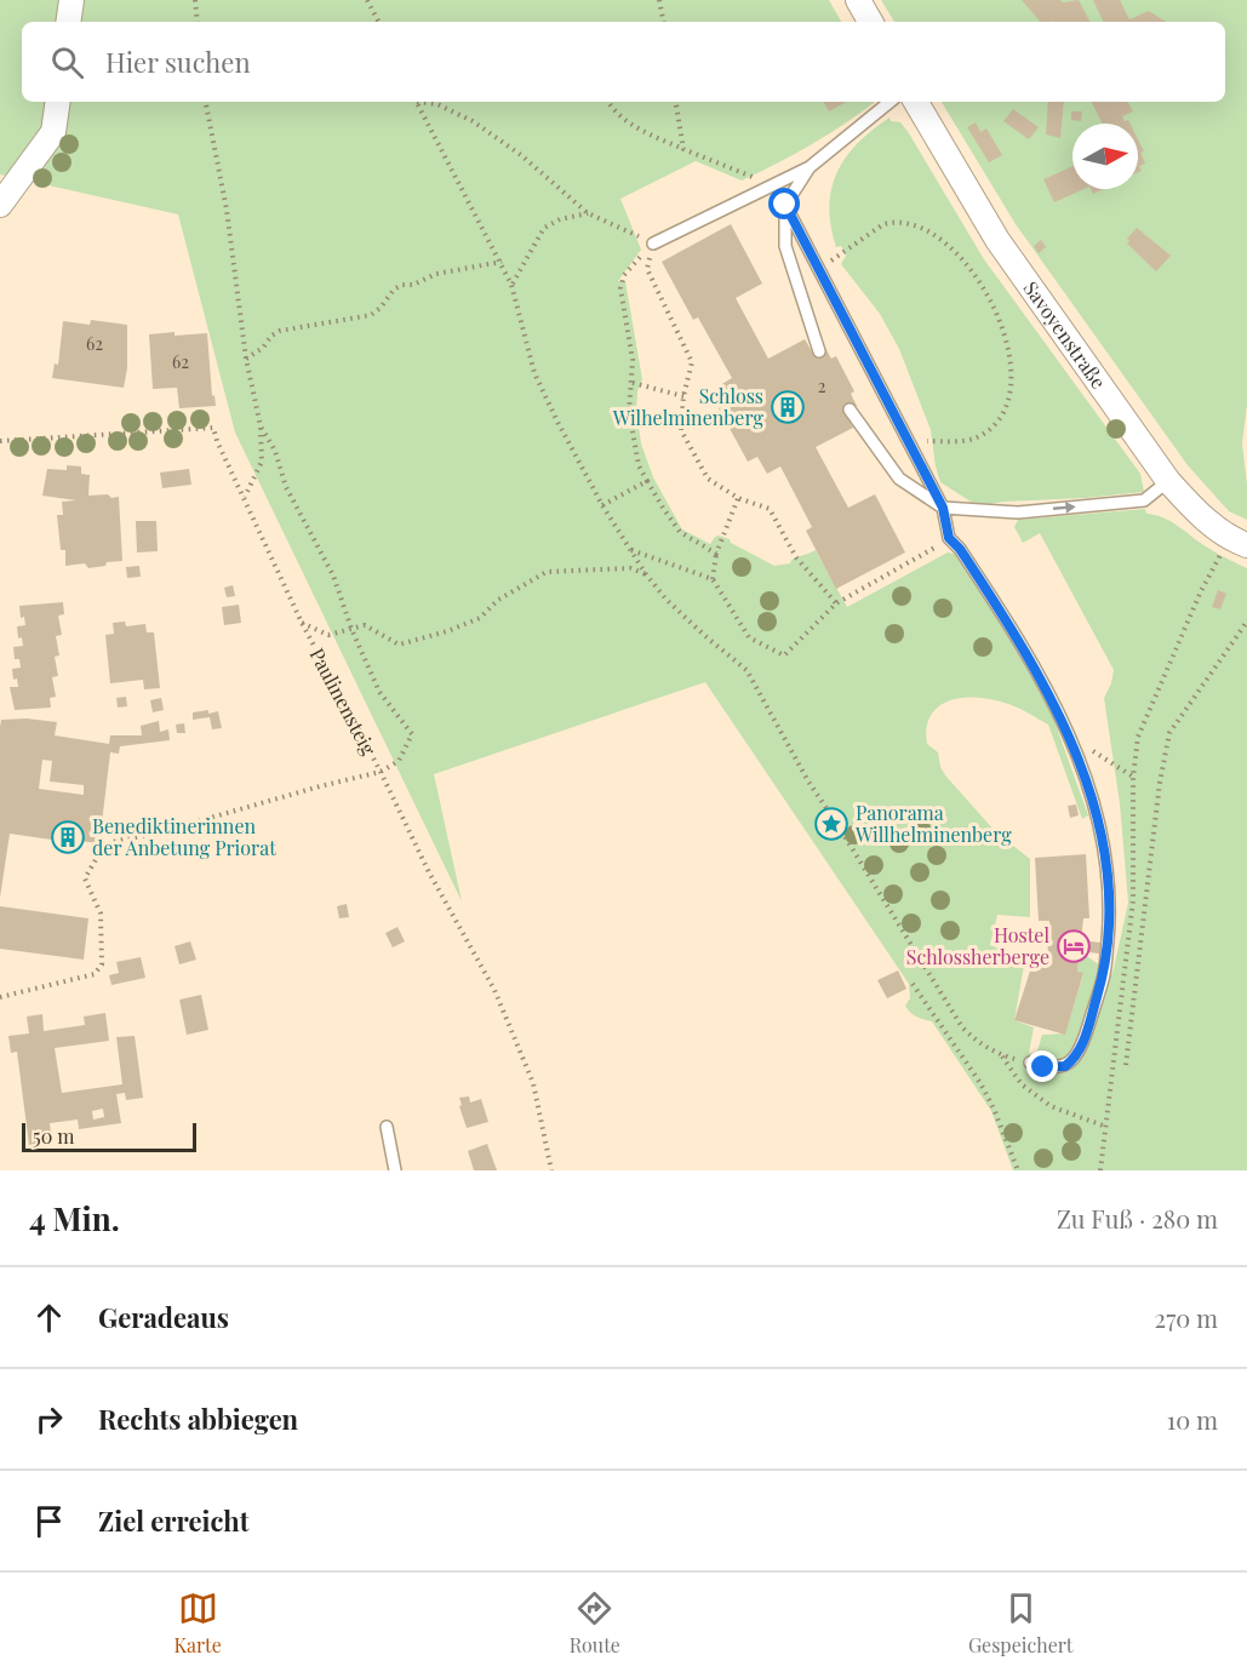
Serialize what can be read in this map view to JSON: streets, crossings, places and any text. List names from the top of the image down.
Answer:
{
  "streets": {
    "street": ["Savoyenstraße"],
    "path": ["Paulinensteig"]
  },
  "places": {
    "building": ["Schloss Wilhelminenberg", "Benediktinerinnen der Anbetung Priorat"],
    "place": ["Panorama Willhelminenberg"],
    "hotel": ["Hostel Schlossherberge"]
  },
  "house_numbers": ["62", "62", "2"],
  "scale_bar": "50 m",
  "north": "right",
  "page": {
    "search": "Hier suchen",
    "scale": "50 m",
    "heading": ["4 Min.", "Zu Fuß · 280 m"],
    "list": [
      ["Geradeaus", "270 m"],
      ["Rechts abbiegen", "10 m"],
      "Ziel erreicht"
    ],
    "nav": ["Karte", "Route", "Gespeichert"]
  }
}
